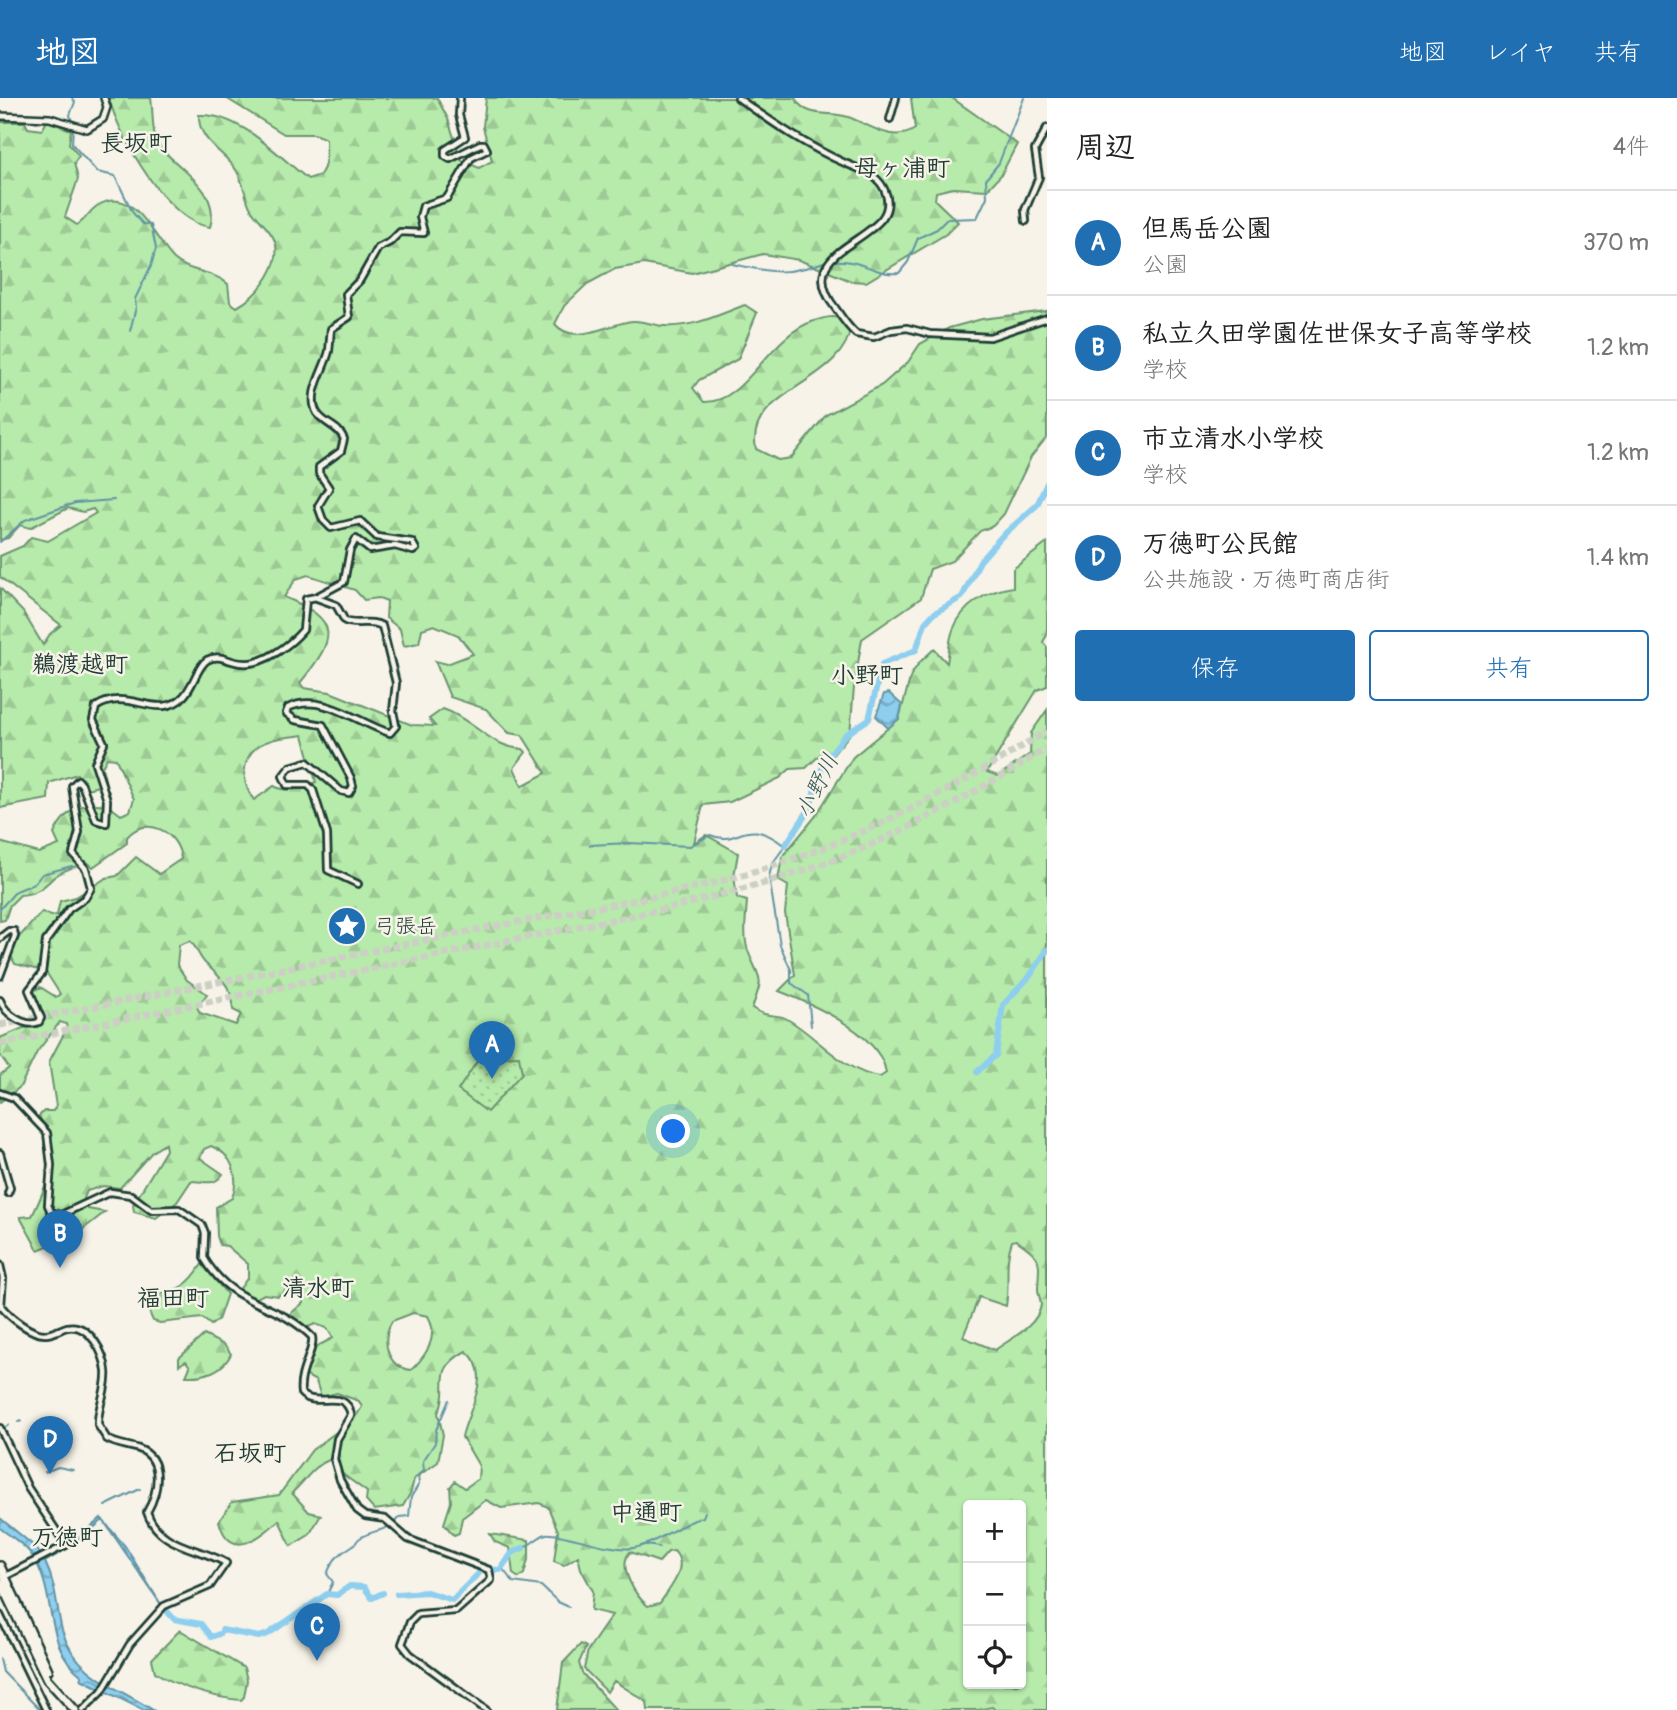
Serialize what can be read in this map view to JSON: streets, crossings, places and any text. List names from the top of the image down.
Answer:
{
  "districts": [
    "長坂町",
    "母ヶ浦町",
    "鵜渡越町",
    "小野町",
    "清水町",
    "福田町",
    "石坂町",
    "中通町",
    "万徳町"
  ],
  "water": ["小野川"],
  "places": {
    "place": ["弓張岳"]
  },
  "page": {
    "header": "地図",
    "nav": ["地図", "レイヤ", "共有"],
    "heading": ["周辺", "4件"],
    "list": [
      {
        "mark": "A",
        "name": "但馬岳公園",
        "note": "公園",
        "value": "370 m"
      },
      {
        "mark": "B",
        "name": "私立久田学園佐世保女子高等学校",
        "note": "学校",
        "value": "1.2 km"
      },
      {
        "mark": "C",
        "name": "市立清水小学校",
        "note": "学校",
        "value": "1.2 km"
      },
      {
        "mark": "D",
        "name": "万徳町公民館",
        "note": "公共施設 · 万徳町商店街",
        "value": "1.4 km"
      }
    ],
    "buttons": ["保存", "共有"],
    "pins": [
      "A",
      "B",
      "D",
      "C"
    ],
    "map_buttons": ["+", "−"]
  }
}
